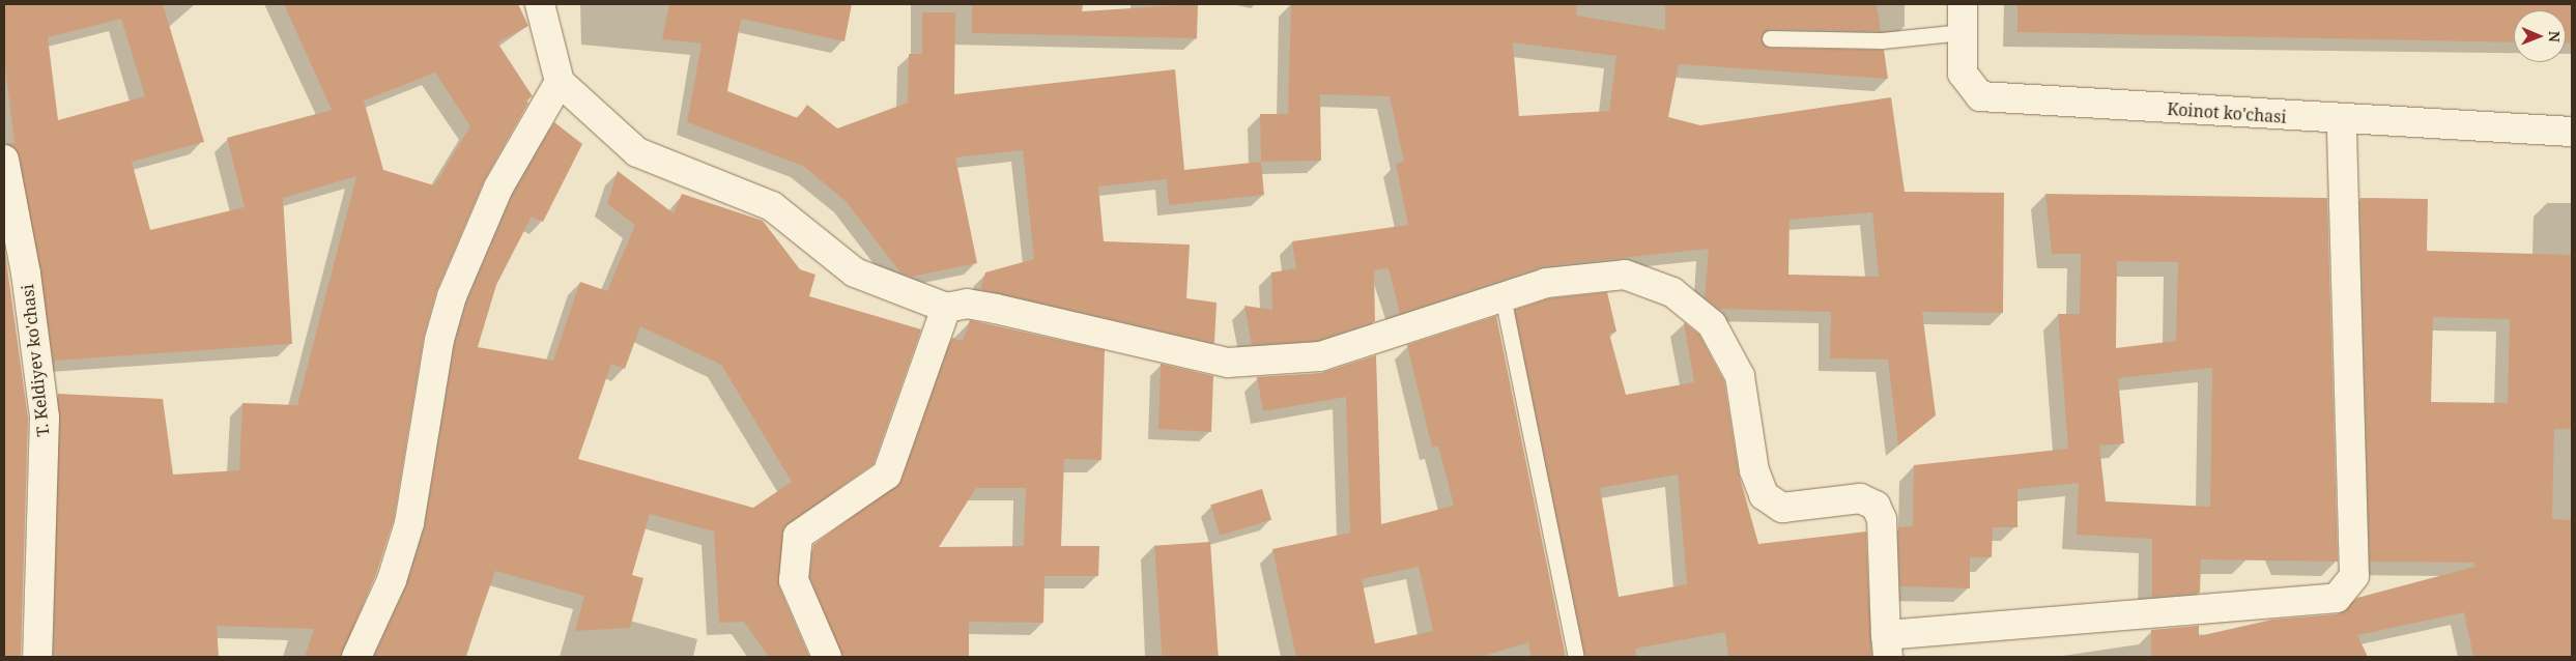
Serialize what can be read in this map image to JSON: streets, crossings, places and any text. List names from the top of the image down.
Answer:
{
  "streets": {
    "street": ["Koinot ko'chasi", "T. Keldiyev ko'chasi"]
  },
  "north": "right"
}
